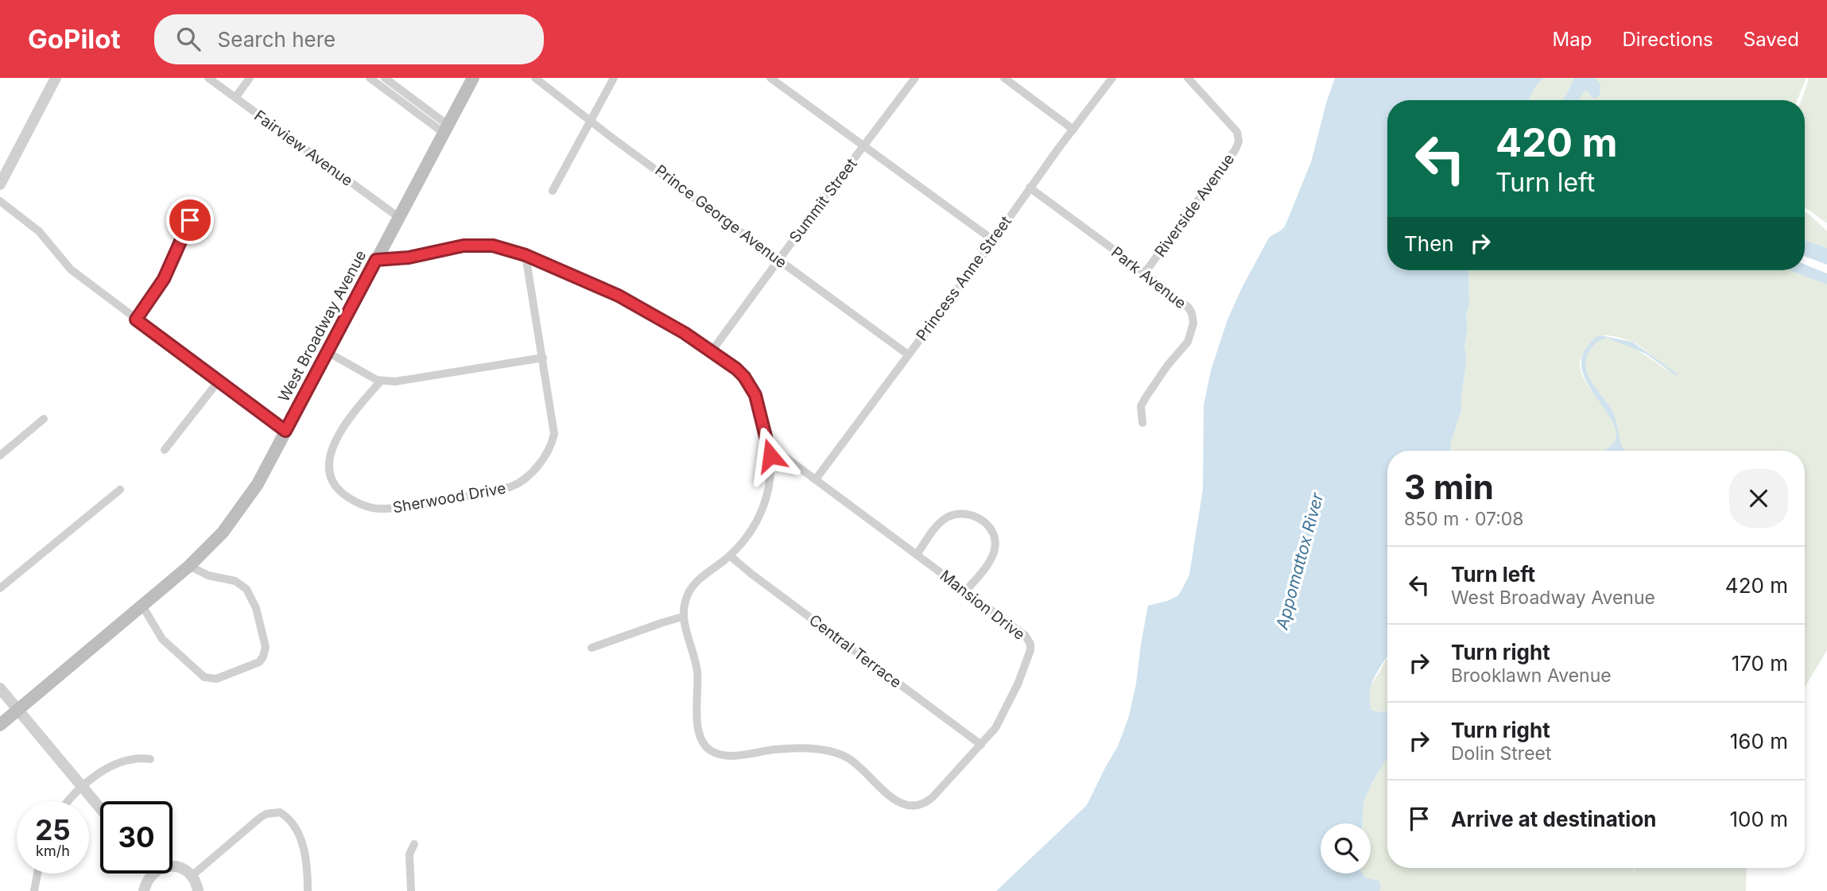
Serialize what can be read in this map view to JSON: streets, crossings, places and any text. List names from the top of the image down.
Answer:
{
  "streets": {
    "main road": ["West Broadway Avenue"],
    "street": [
      "Fairview Avenue",
      "Summit Street",
      "Riverside Avenue",
      "Prince George Avenue",
      "Park Avenue",
      "Princess Anne Street",
      "Sherwood Drive",
      "Mansion Drive",
      "Central Terrace"
    ]
  },
  "crossings": [
    ["Fairview Avenue", "West Broadway Avenue"],
    ["Summit Street", "Prince George Avenue"],
    ["Riverside Avenue", "Park Avenue"],
    ["Prince George Avenue", "Princess Anne Street"],
    ["Park Avenue", "Princess Anne Street"],
    ["Princess Anne Street", "Mansion Drive"],
    ["Mansion Drive", "Central Terrace"]
  ],
  "water": ["Appomattox River"],
  "page": {
    "header": "GoPilot",
    "search": "Search here",
    "nav": ["Map", "Directions", "Saved"],
    "turn": ["420 m", "Turn left"],
    "then": "Then",
    "heading": ["3 min", "850 m · 07:08"],
    "list": [
      {
        "name": "Turn left",
        "note": "West Broadway Avenue",
        "value": "420 m"
      },
      {
        "name": "Turn right",
        "note": "Brooklawn Avenue",
        "value": "170 m"
      },
      {
        "name": "Turn right",
        "note": "Dolin Street",
        "value": "160 m"
      },
      {
        "name": "Arrive at destination",
        "value": "100 m"
      }
    ],
    "speed": "25 km/h",
    "limit": "30"
  }
}
